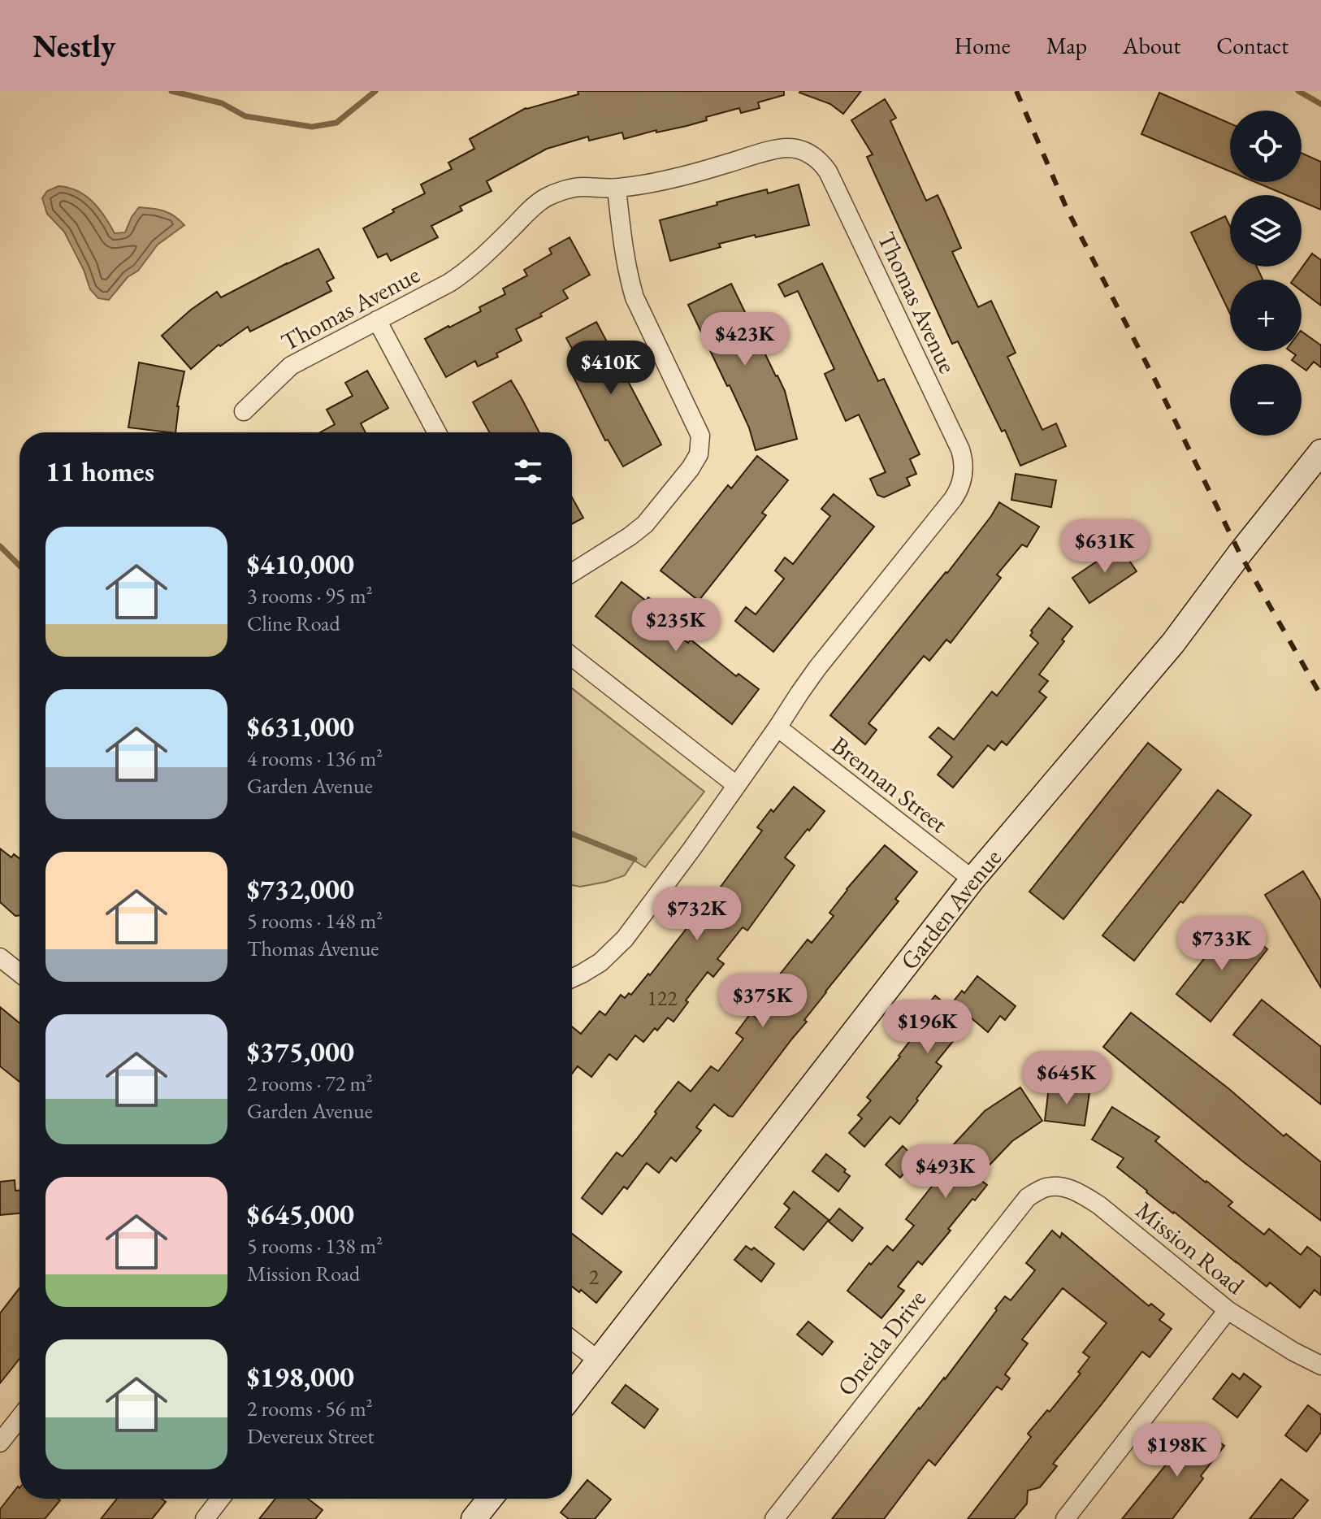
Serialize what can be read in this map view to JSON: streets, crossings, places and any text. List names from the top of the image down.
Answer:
{
  "streets": {
    "street": [
      "Thomas Avenue",
      "Brennan Street",
      "Garden Avenue",
      "Mission Road",
      "Oneida Drive"
    ]
  },
  "crossings": [
    ["Thomas Avenue", "Brennan Street"],
    ["Brennan Street", "Garden Avenue"],
    ["Mission Road", "Oneida Drive"]
  ],
  "house_numbers": ["122", "2"],
  "page": {
    "header": "Nestly",
    "nav": [
      "Home",
      "Map",
      "About",
      "Contact"
    ],
    "map_buttons": ["+", "−"],
    "price": [
      "$423K",
      "$410K",
      "$631K",
      "$235K",
      "$732K",
      "$733K",
      "$375K",
      "$196K",
      "$645K",
      "$493K",
      "$198K"
    ],
    "heading": "11 homes",
    "list": [
      {
        "name": "$410,000",
        "note": "3 rooms · 95 m² · Cline Road"
      },
      {
        "name": "$631,000",
        "note": "4 rooms · 136 m² · Garden Avenue"
      },
      {
        "name": "$732,000",
        "note": "5 rooms · 148 m² · Thomas Avenue"
      },
      {
        "name": "$375,000",
        "note": "2 rooms · 72 m² · Garden Avenue"
      },
      {
        "name": "$645,000",
        "note": "5 rooms · 138 m² · Mission Road"
      },
      {
        "name": "$198,000",
        "note": "2 rooms · 56 m² · Devereux Street"
      }
    ]
  }
}
